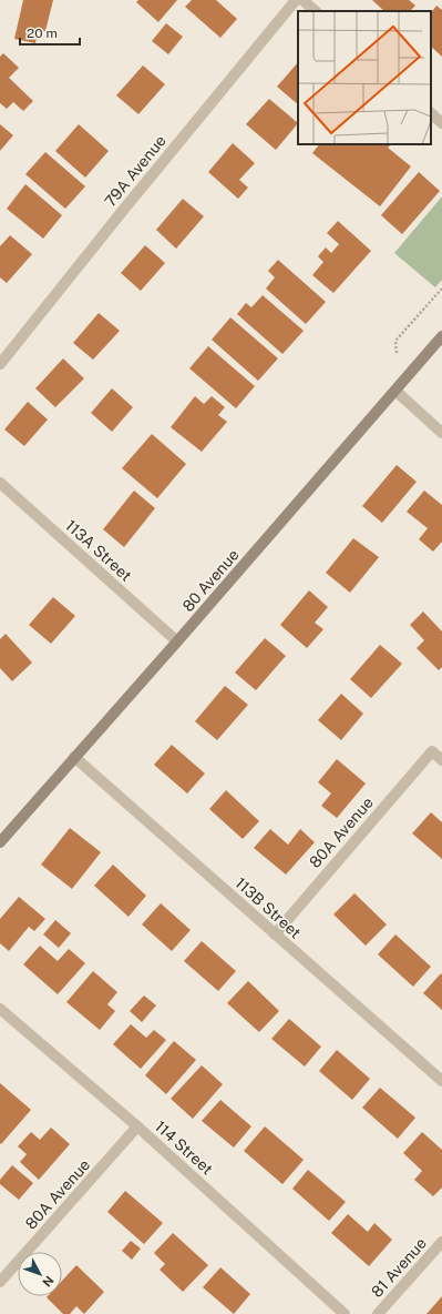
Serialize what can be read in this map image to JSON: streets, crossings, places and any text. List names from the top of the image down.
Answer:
{
  "streets": {
    "street": [
      "79A Avenue",
      "113A Street",
      "80 Avenue",
      "80A Avenue",
      "113B Street",
      "114 Street",
      "81 Avenue"
    ]
  },
  "crossings": [
    ["113A Street", "80 Avenue"],
    ["80 Avenue", "113B Street"],
    ["80A Avenue", "113B Street"],
    ["80A Avenue", "114 Street"]
  ],
  "scale_bar": "20 m",
  "north": "bottom right"
}
